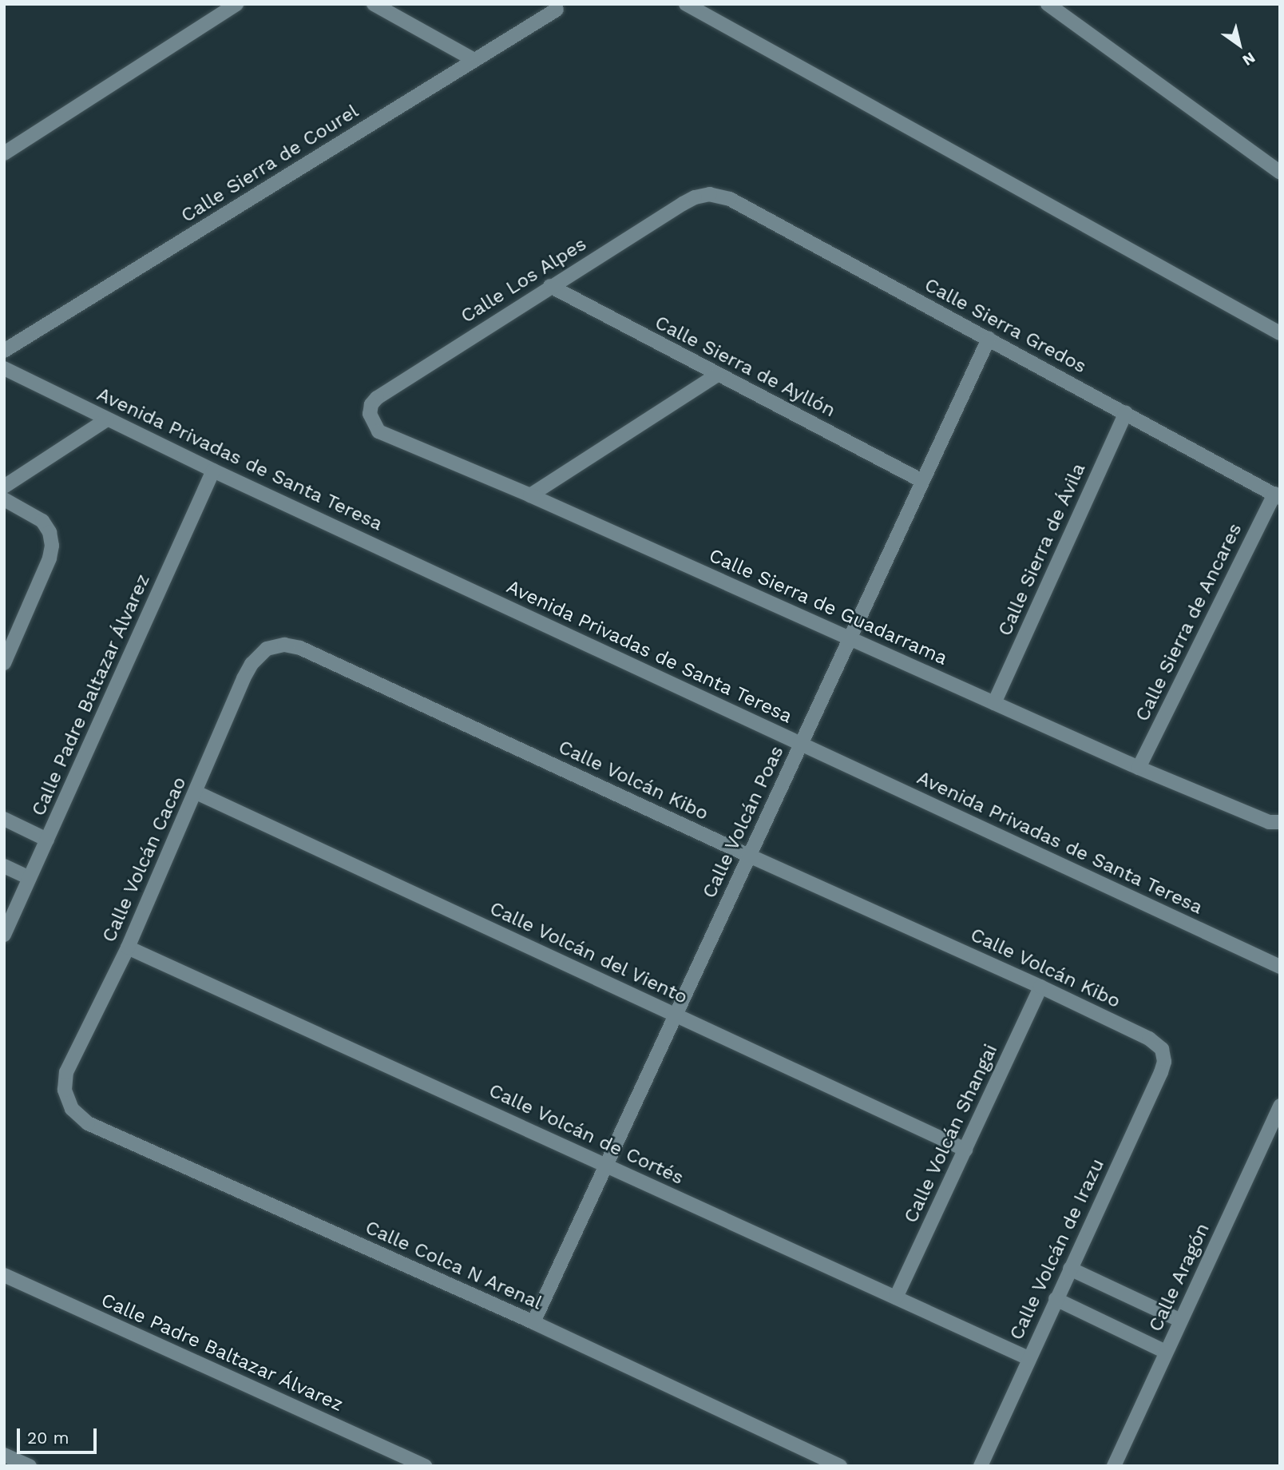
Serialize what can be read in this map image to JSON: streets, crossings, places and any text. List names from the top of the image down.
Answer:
{
  "streets": {
    "street": [
      "Calle Sierra de Courel",
      "Calle Los Alpes",
      "Calle Sierra Gredos",
      "Calle Sierra de Ayllón",
      "Avenida Privadas de Santa Teresa",
      "Calle Sierra de Ávila",
      "Calle Sierra de Guadarrama",
      "Calle Sierra de Ancares",
      "Calle Padre Baltazar Álvarez",
      "Calle Volcán Kibo",
      "Calle Volcán Poas",
      "Calle Volcán Cacao",
      "Calle Volcán del Viento",
      "Calle Volcán Shangai",
      "Calle Volcán de Cortés",
      "Calle Volcán de Irazu",
      "Calle Colca N Arenal",
      "Calle Aragón"
    ]
  },
  "crossings": [
    ["Calle Los Alpes", "Calle Sierra Gredos"],
    ["Calle Los Alpes", "Calle Sierra de Ayllón"],
    ["Calle Los Alpes", "Calle Sierra de Guadarrama"],
    ["Calle Sierra Gredos", "Calle Sierra de Ávila"],
    ["Calle Sierra Gredos", "Calle Sierra de Ancares"],
    ["Calle Sierra Gredos", "Calle Volcán Poas"],
    ["Calle Sierra de Ayllón", "Calle Volcán Poas"],
    ["Avenida Privadas de Santa Teresa", "Calle Padre Baltazar Álvarez"],
    ["Avenida Privadas de Santa Teresa", "Calle Volcán Poas"],
    ["Calle Sierra de Ávila", "Calle Sierra de Guadarrama"],
    ["Calle Sierra de Guadarrama", "Calle Sierra de Ancares"],
    ["Calle Sierra de Guadarrama", "Calle Volcán Poas"],
    ["Calle Volcán Kibo", "Calle Volcán Poas"],
    ["Calle Volcán Kibo", "Calle Volcán Cacao"],
    ["Calle Volcán Kibo", "Calle Volcán Shangai"],
    ["Calle Volcán Kibo", "Calle Volcán de Irazu"],
    ["Calle Volcán Poas", "Calle Volcán del Viento"],
    ["Calle Volcán Poas", "Calle Volcán de Cortés"],
    ["Calle Volcán Poas", "Calle Colca N Arenal"],
    ["Calle Volcán Cacao", "Calle Volcán del Viento"],
    ["Calle Volcán Cacao", "Calle Volcán de Cortés"],
    ["Calle Volcán Cacao", "Calle Colca N Arenal"],
    ["Calle Volcán del Viento", "Calle Volcán Shangai"],
    ["Calle Volcán Shangai", "Calle Volcán de Cortés"],
    ["Calle Volcán de Cortés", "Calle Volcán de Irazu"]
  ],
  "scale_bar": "20 m",
  "north": "bottom right"
}
